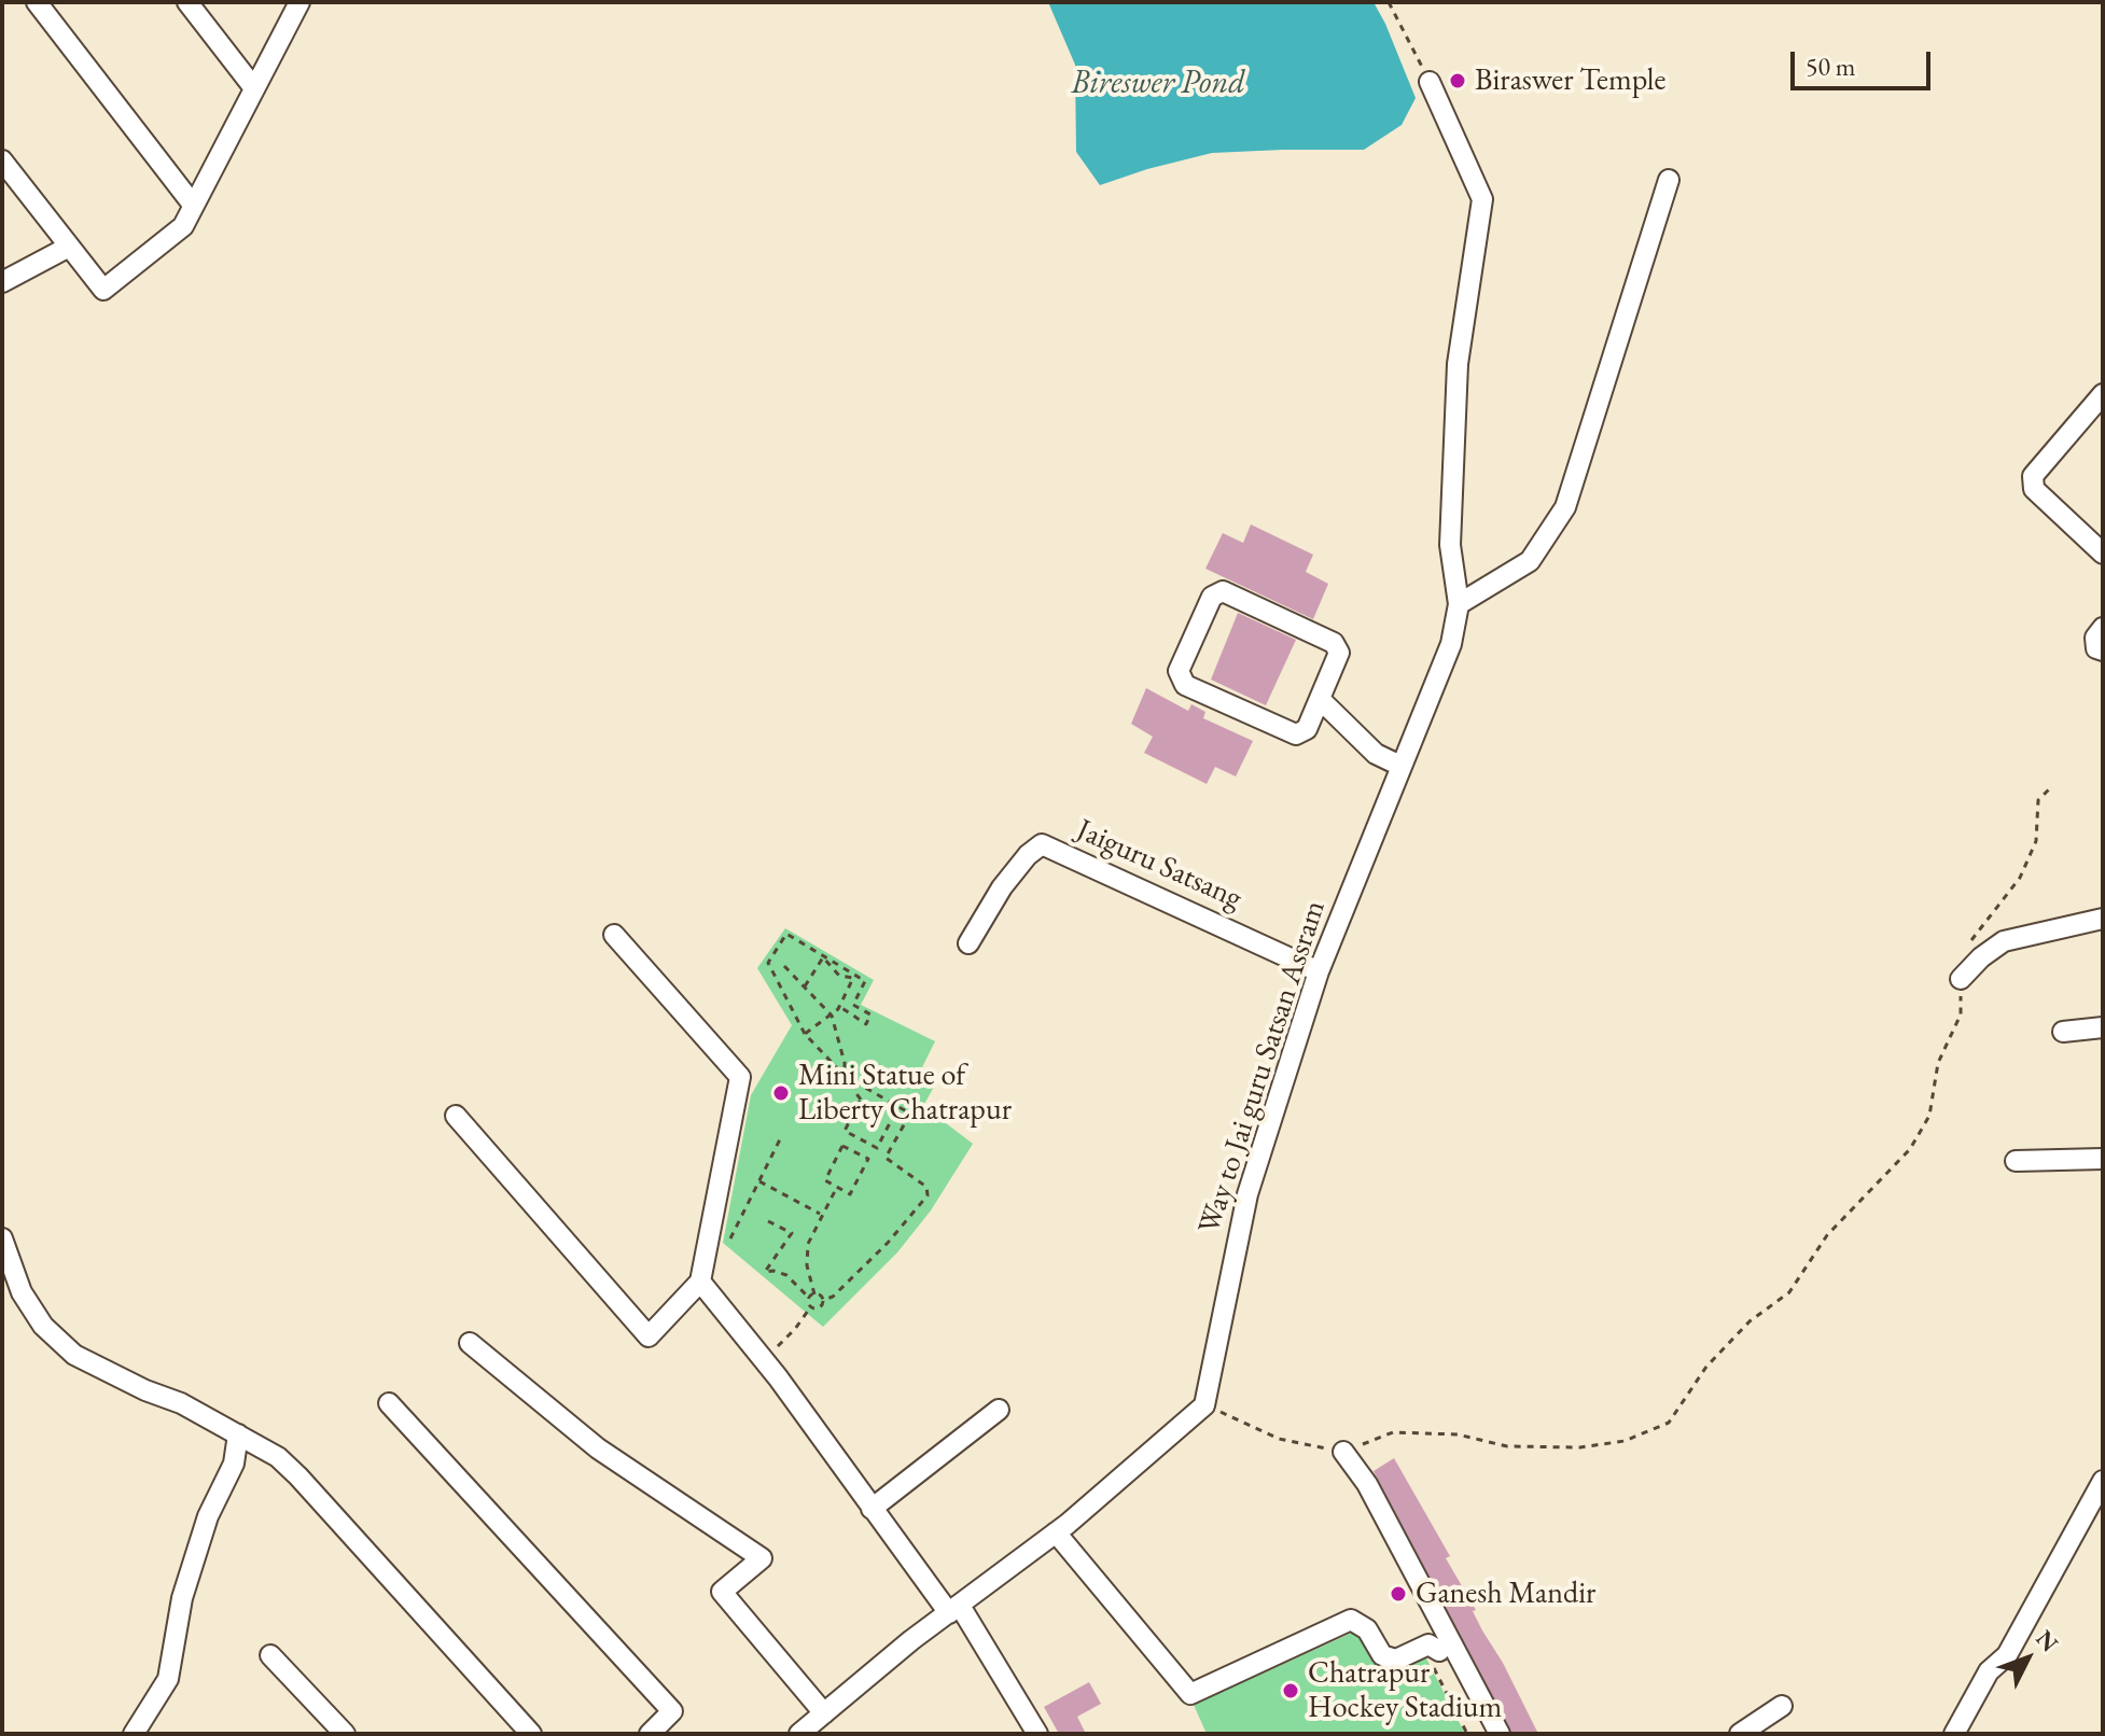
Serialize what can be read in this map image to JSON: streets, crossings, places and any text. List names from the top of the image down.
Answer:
{
  "streets": {
    "street": ["Jaiguru Satsang", "Way to Jai guru Satsan Assram"]
  },
  "crossings": [
    ["Jaiguru Satsang", "Way to Jai guru Satsan Assram"]
  ],
  "water": ["Bireswer Pond"],
  "places": [
    "Biraswer Temple",
    "Mini Statue of Liberty Chatrapur",
    "Ganesh Mandir",
    "Chatrapur Hockey Stadium"
  ],
  "scale_bar": "50 m",
  "north": "top right"
}
